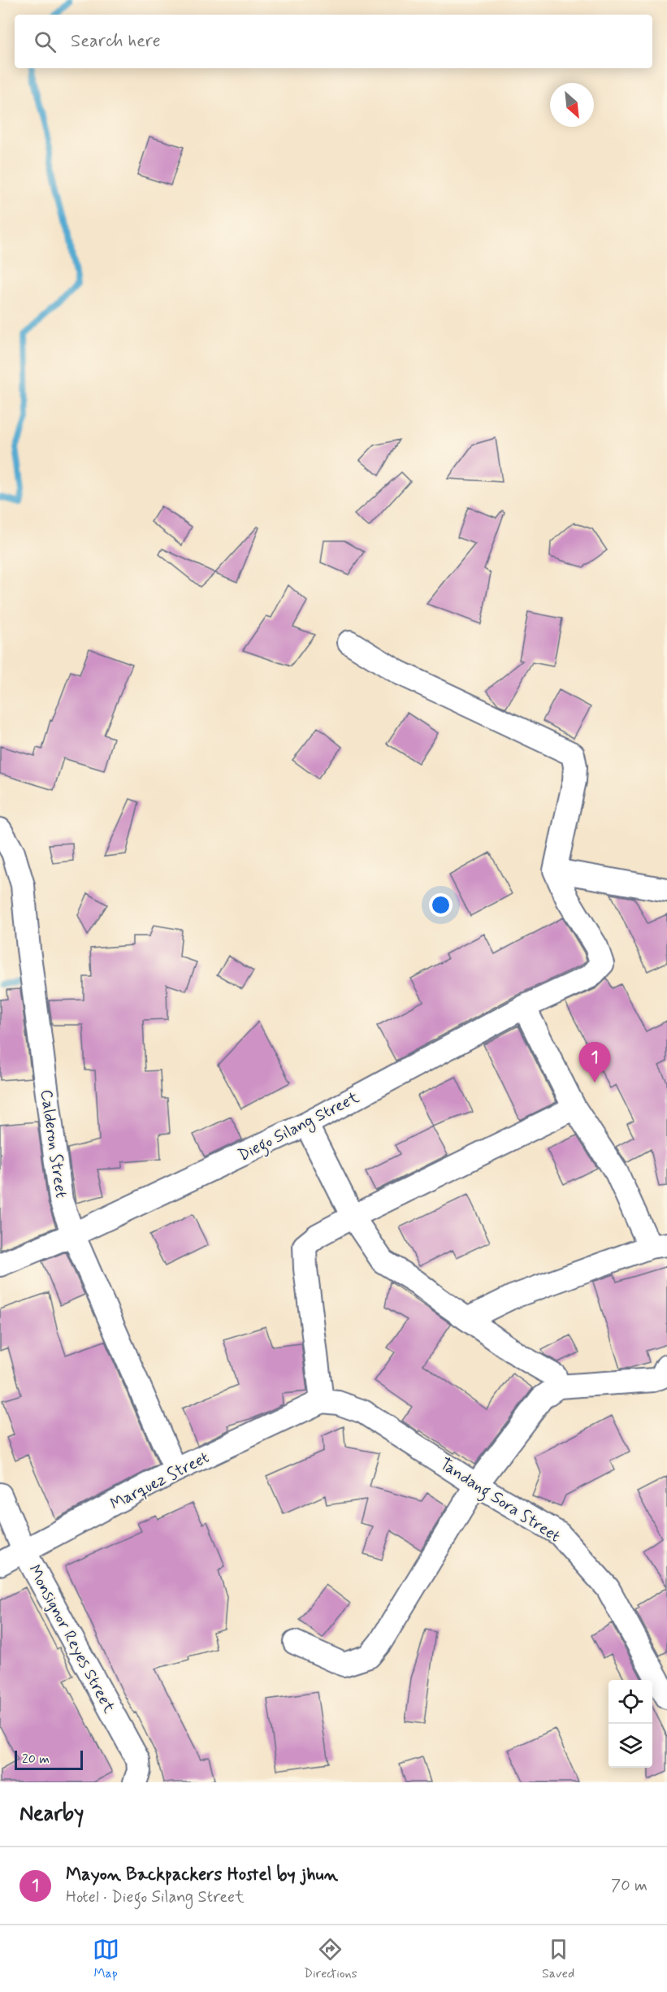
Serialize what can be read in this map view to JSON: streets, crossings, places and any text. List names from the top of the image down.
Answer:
{
  "streets": {
    "street": [
      "Diego Silang Street",
      "Calderon Street",
      "Marquez Street",
      "Tandang Sora Street",
      "Monsignor Reyes Street"
    ]
  },
  "crossings": [
    ["Diego Silang Street", "Calderon Street"],
    ["Calderon Street", "Marquez Street"],
    ["Marquez Street", "Tandang Sora Street"],
    ["Marquez Street", "Monsignor Reyes Street"]
  ],
  "scale_bar": "20 m",
  "north": "bottom right",
  "page": {
    "search": "Search here",
    "pins": "1",
    "scale": "20 m",
    "heading": "Nearby",
    "list": [
      {
        "mark": "1",
        "name": "Mayon Backpackers Hostel by jhun",
        "note": "Hotel · Diego Silang Street",
        "value": "70 m"
      }
    ],
    "nav": ["Map", "Directions", "Saved"]
  }
}
